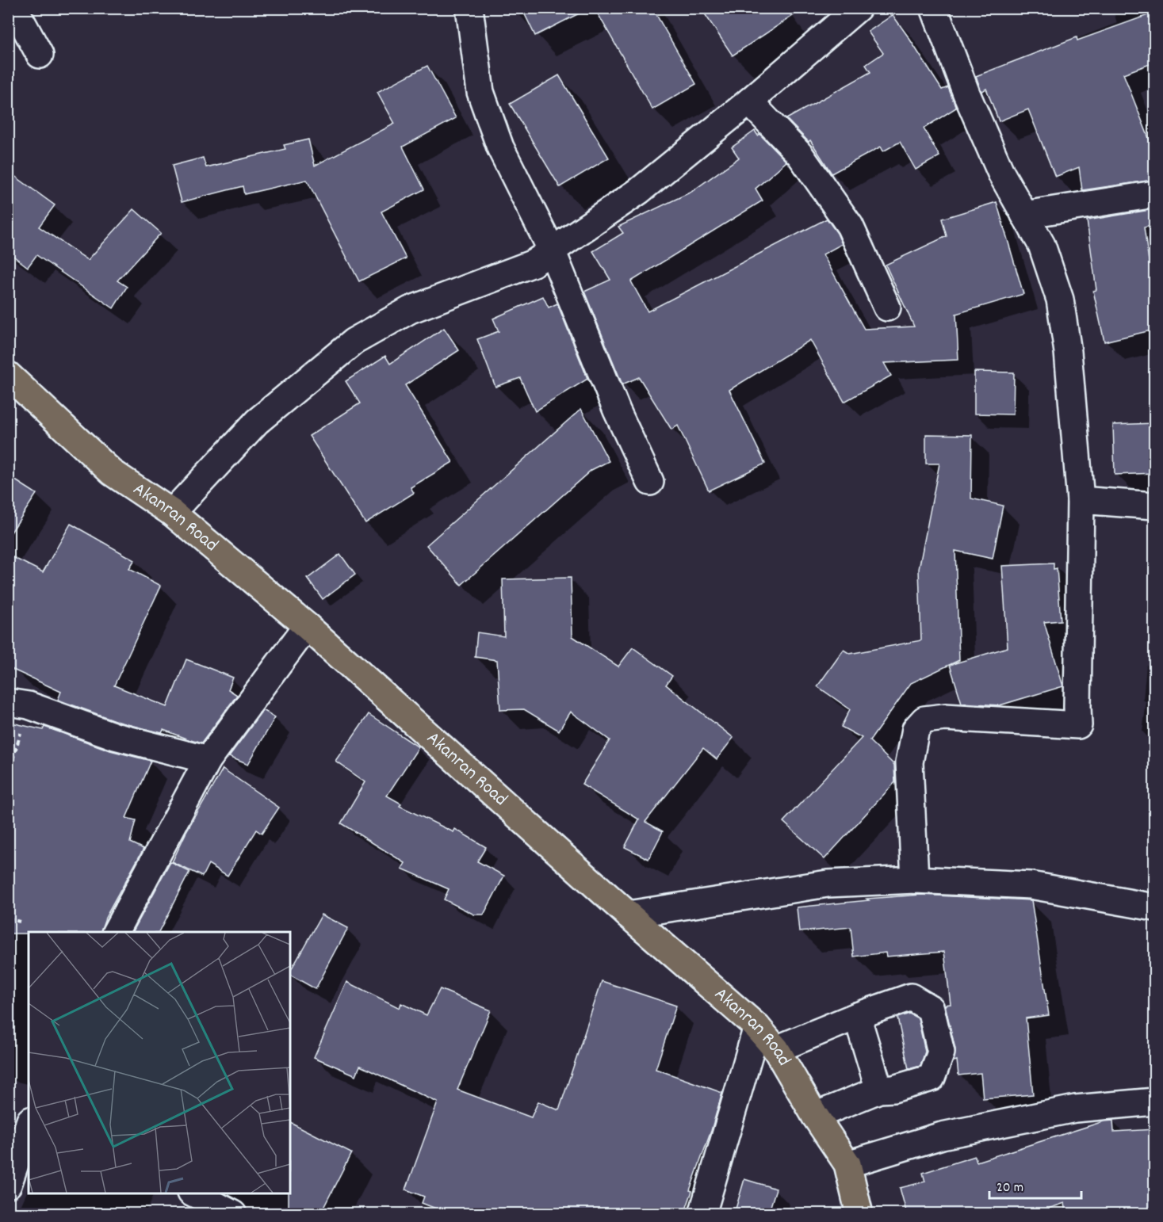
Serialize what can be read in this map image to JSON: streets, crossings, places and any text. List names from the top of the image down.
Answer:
{
  "streets": {
    "main road": ["Akanran Road"]
  },
  "scale_bar": "20 m"
}
